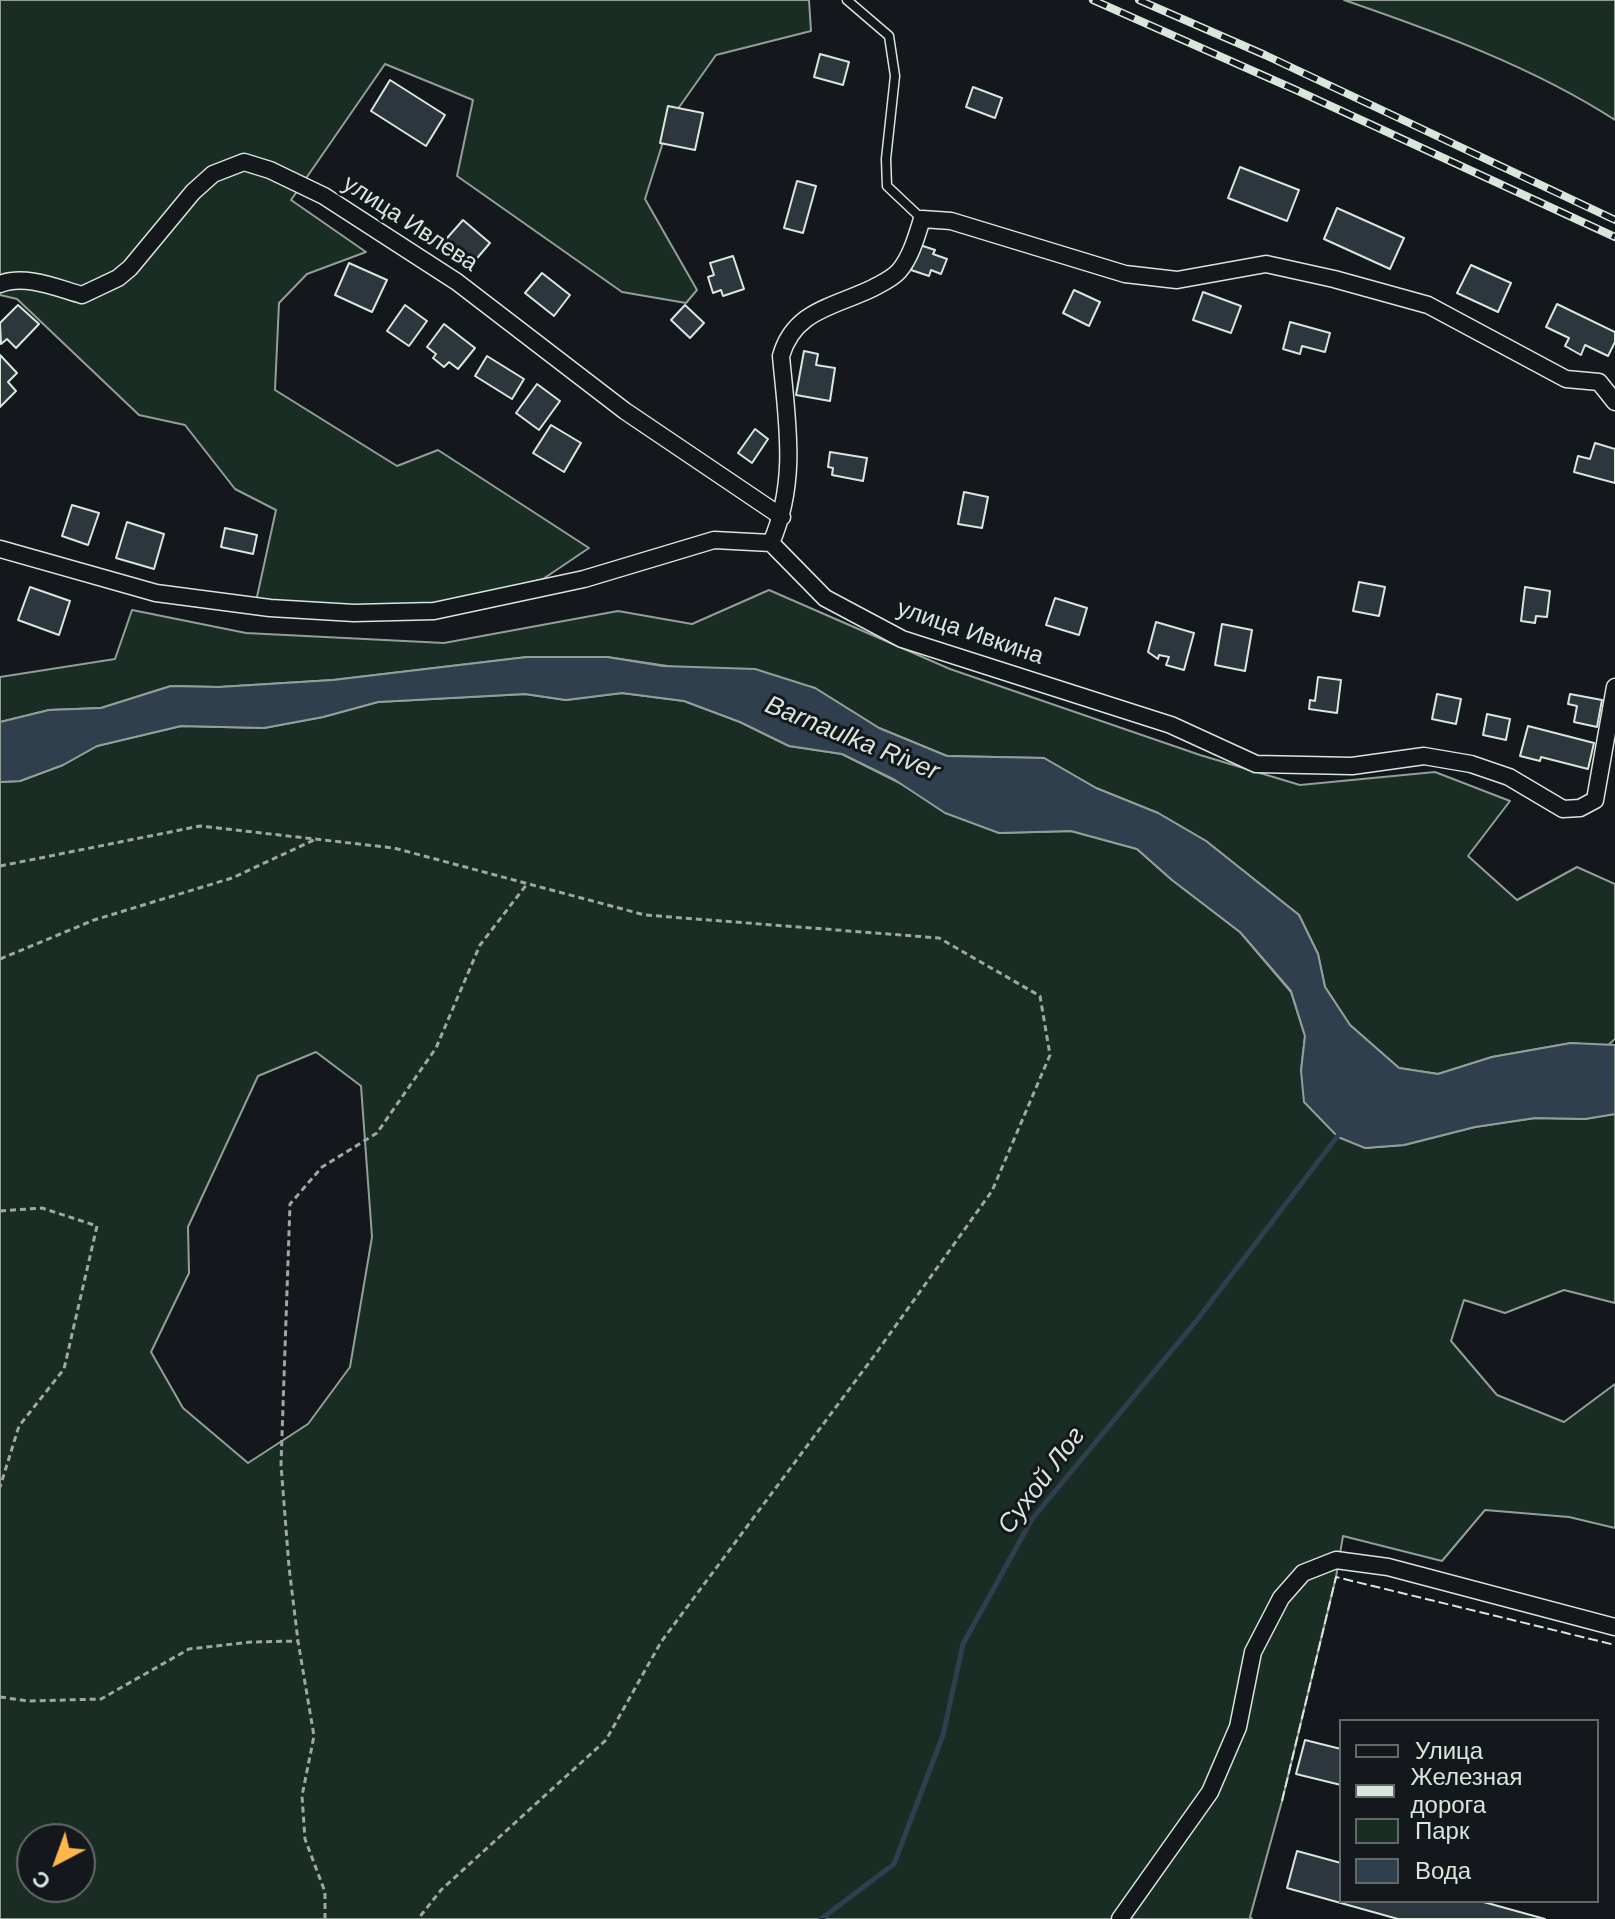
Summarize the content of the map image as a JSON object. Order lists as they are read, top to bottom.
{
  "streets": {
    "street": ["улица Ивлева", "улица Ивкина"]
  },
  "water": ["Barnaulka River", "Сухой Лог"],
  "legend": [
    "Улица",
    "Железная дорога",
    "Парк",
    "Вода"
  ],
  "north": "bottom left"
}
